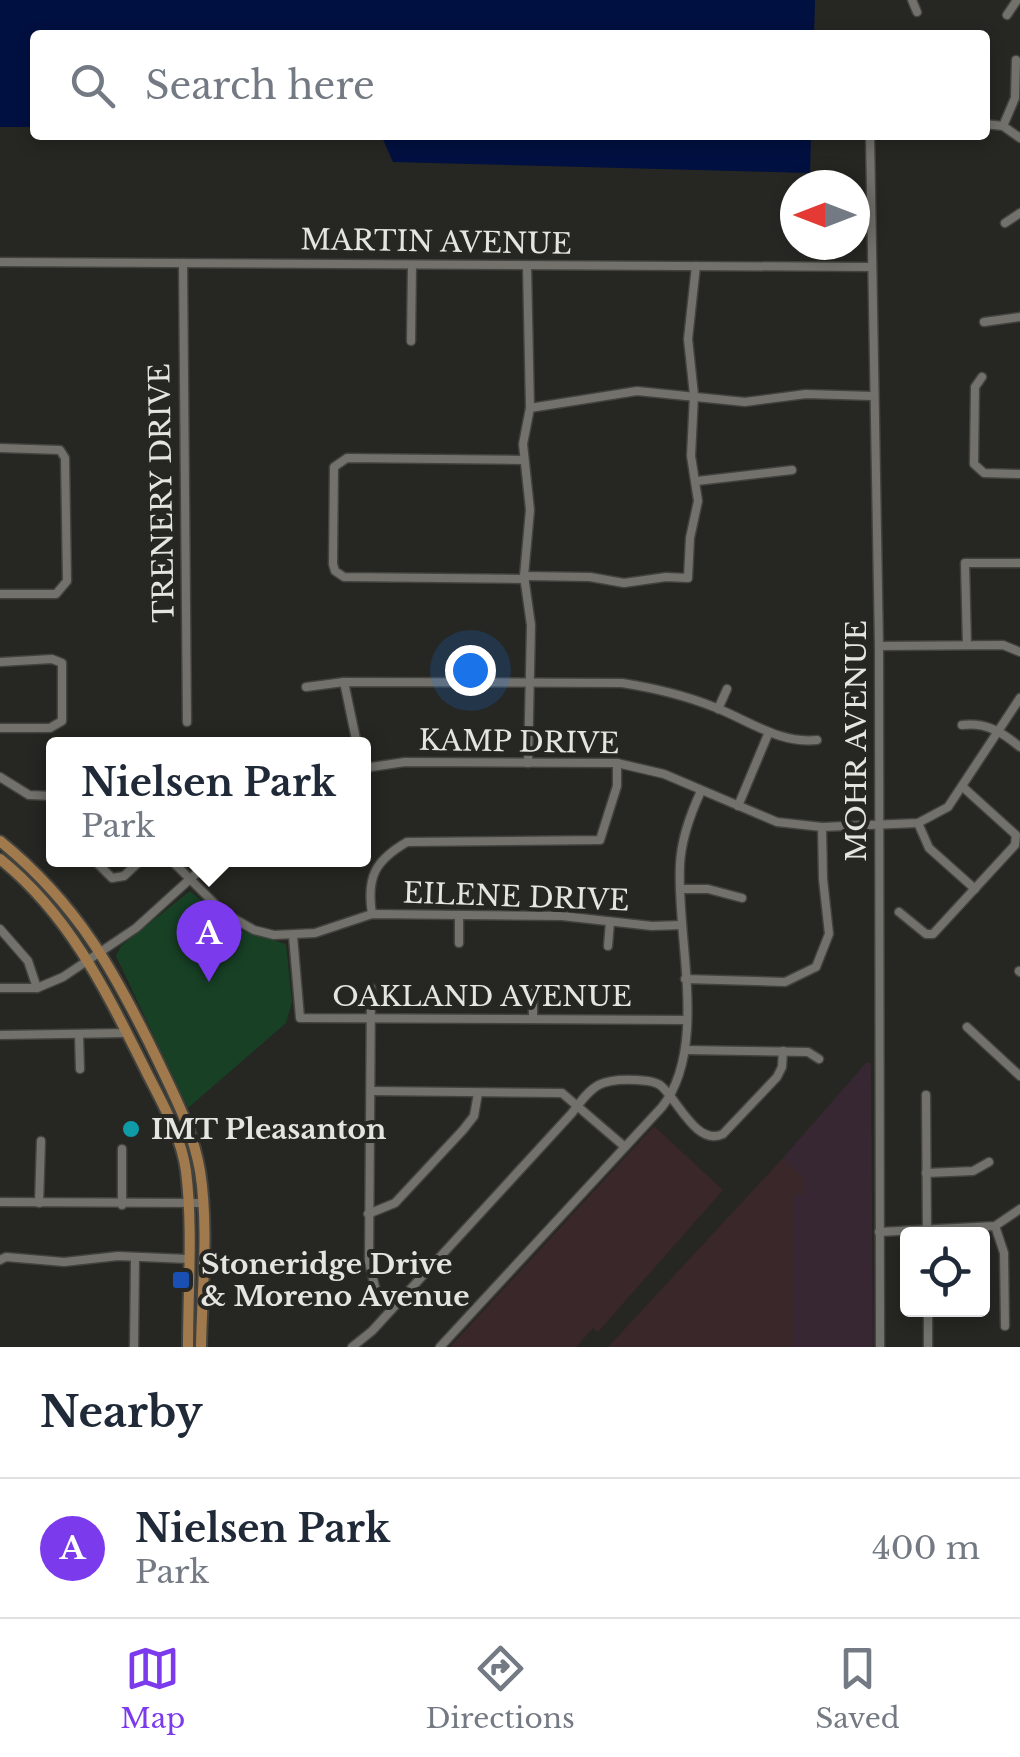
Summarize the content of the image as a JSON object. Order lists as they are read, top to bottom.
{
  "streets": {
    "street": [
      "MARTIN AVENUE",
      "TRENERY DRIVE",
      "MOHR AVENUE",
      "KAMP DRIVE",
      "EILENE DRIVE",
      "OAKLAND AVENUE"
    ]
  },
  "crossings": [
    ["MARTIN AVENUE", "TRENERY DRIVE"],
    ["MARTIN AVENUE", "MOHR AVENUE"],
    ["MOHR AVENUE", "KAMP DRIVE"],
    ["EILENE DRIVE", "OAKLAND AVENUE"]
  ],
  "places": {
    "other": ["IMT Pleasanton"],
    "transit": ["Stoneridge Drive & Moreno Avenue"]
  },
  "north": "left",
  "page": {
    "search": "Search here",
    "popup": ["Nielsen Park", "Park"],
    "pins": "A",
    "heading": "Nearby",
    "list": [
      {
        "mark": "A",
        "name": "Nielsen Park",
        "note": "Park",
        "value": "400 m"
      }
    ],
    "nav": ["Map", "Directions", "Saved"]
  }
}
